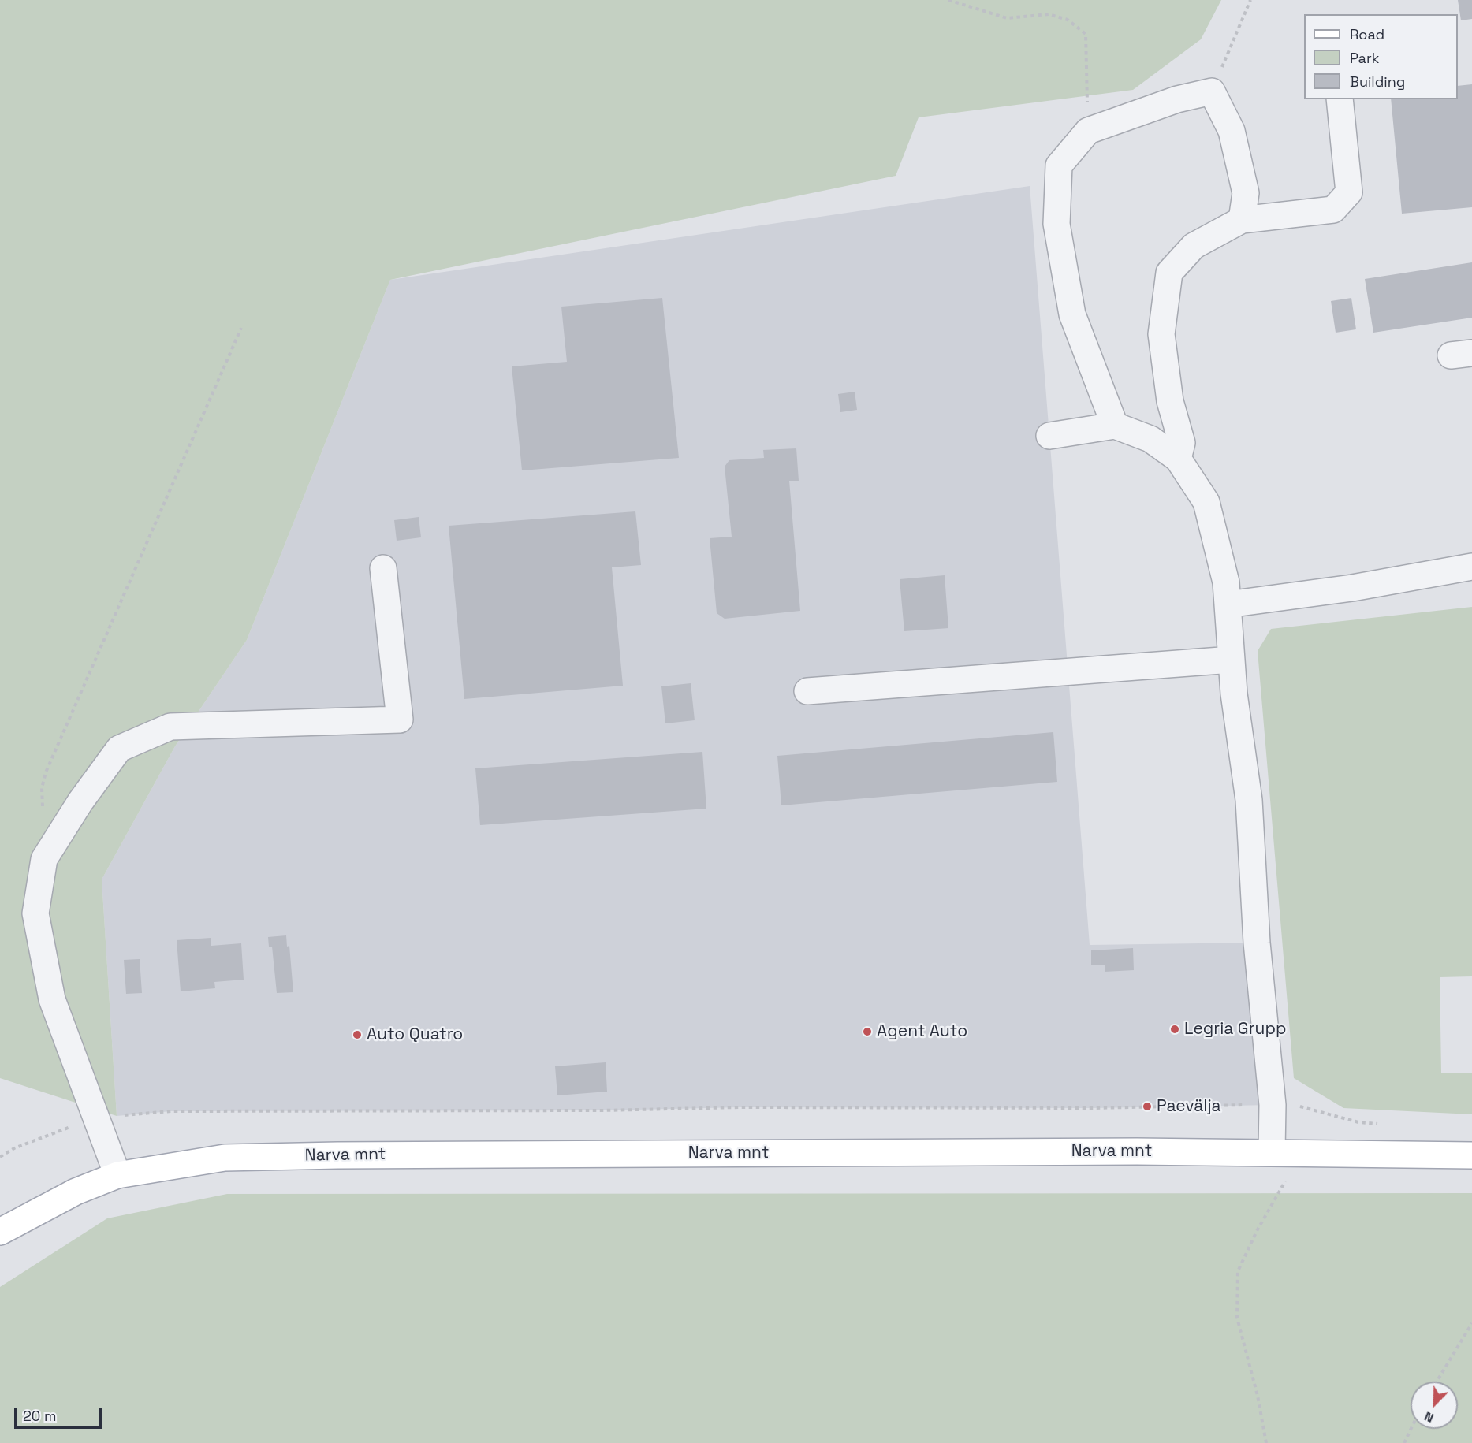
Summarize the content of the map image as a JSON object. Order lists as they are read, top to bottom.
{
  "streets": {
    "main road": ["Narva mnt"]
  },
  "places": [
    "Legria Grupp",
    "Agent Auto",
    "Auto Quatro",
    "Paevälja"
  ],
  "legend": ["Road", "Park", "Building"],
  "scale_bar": "20 m",
  "north": "bottom left"
}
